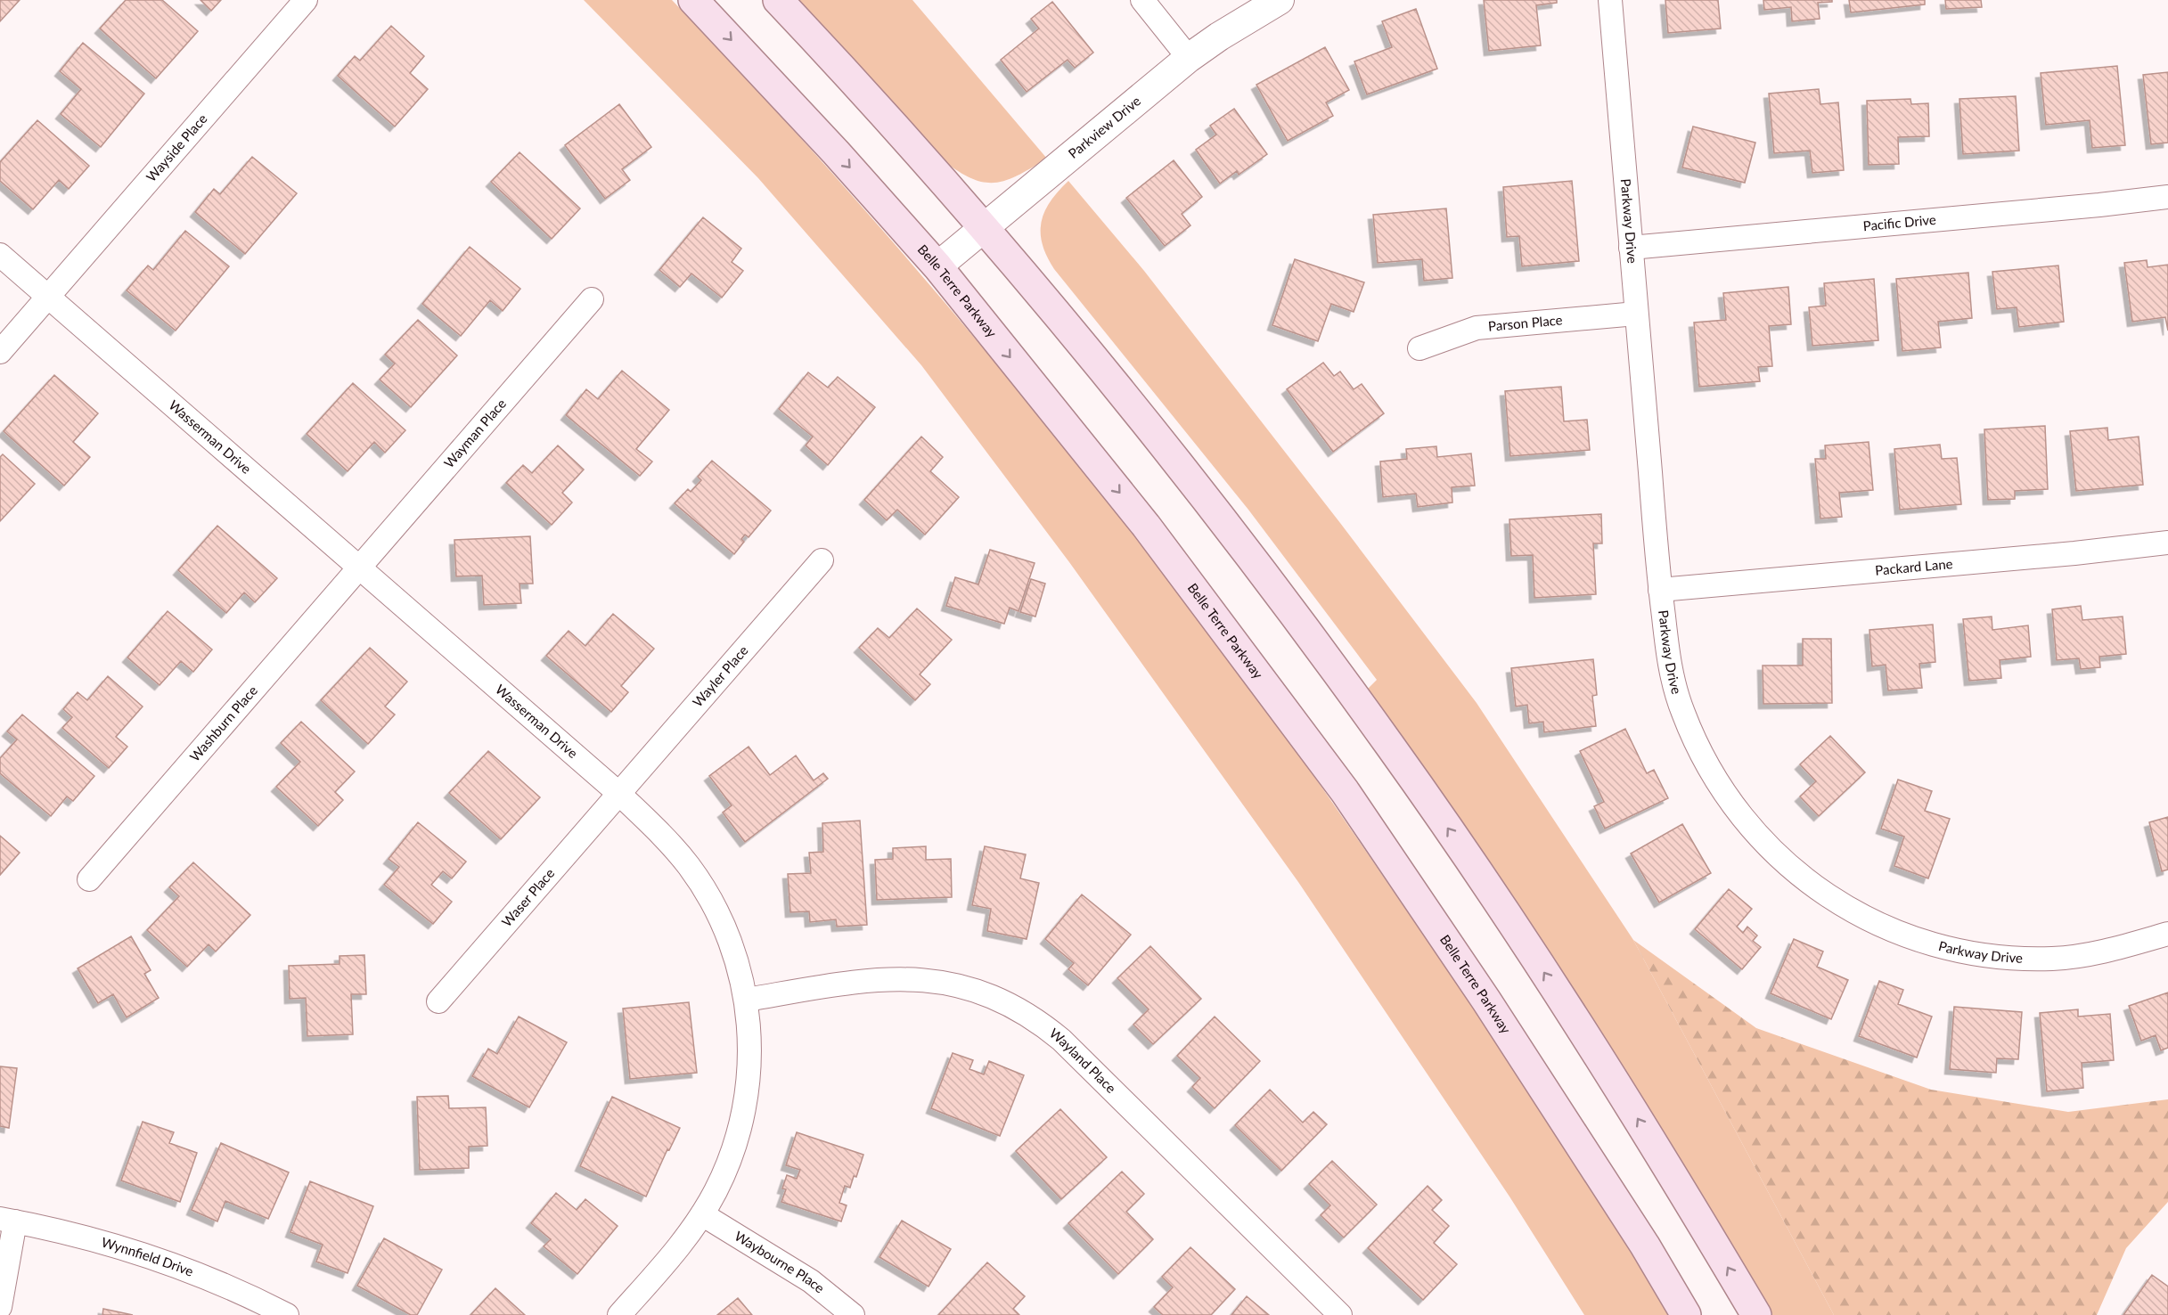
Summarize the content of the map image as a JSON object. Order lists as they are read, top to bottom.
{
  "streets": {
    "main road": ["Belle Terre Parkway"],
    "street": [
      "Parkview Drive",
      "Wayside Place",
      "Parkway Drive",
      "Pacific Drive",
      "Parson Place",
      "Wayman Place",
      "Wasserman Drive",
      "Packard Lane",
      "Wayler Place",
      "Washburn Place",
      "Waser Place",
      "Wayland Place",
      "Wynnfield Drive",
      "Waybourne Place"
    ]
  },
  "crossings": [
    ["Parkview Drive", "Belle Terre Parkway"],
    ["Wayside Place", "Wasserman Drive"],
    ["Parkway Drive", "Pacific Drive"],
    ["Parkway Drive", "Parson Place"],
    ["Parkway Drive", "Packard Lane"],
    ["Wayman Place", "Wasserman Drive"],
    ["Wayman Place", "Washburn Place"],
    ["Wasserman Drive", "Wayler Place"],
    ["Wasserman Drive", "Washburn Place"],
    ["Wasserman Drive", "Waser Place"],
    ["Wasserman Drive", "Wayland Place"],
    ["Wasserman Drive", "Waybourne Place"],
    ["Wayler Place", "Waser Place"]
  ]
}
